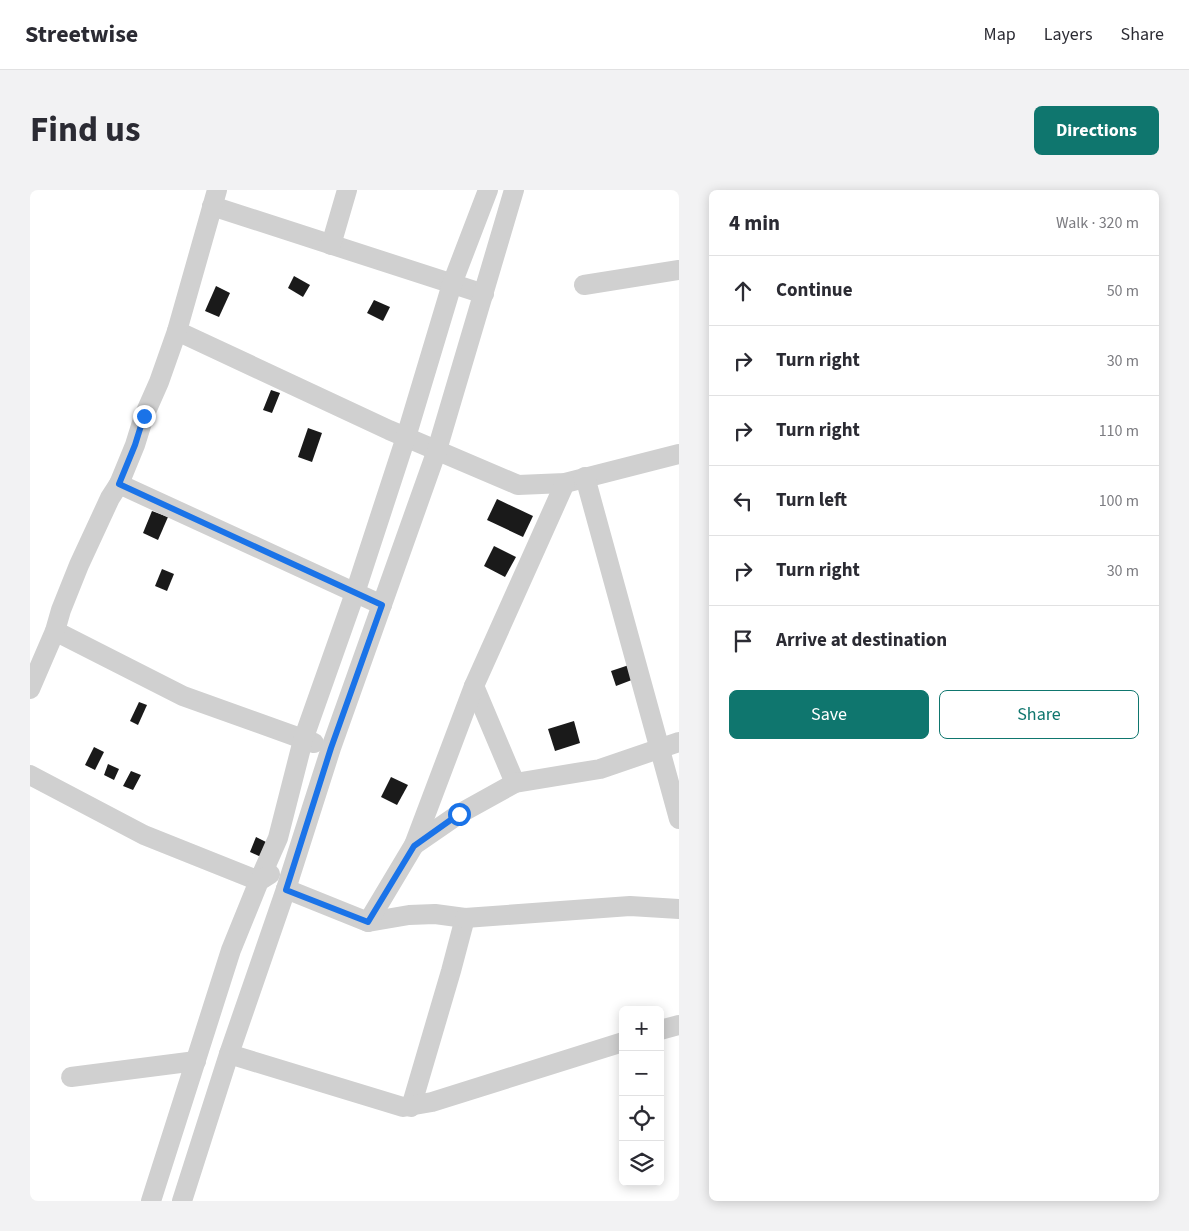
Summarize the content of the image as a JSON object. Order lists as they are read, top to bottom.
{
  "page": {
    "header": "Streetwise",
    "nav": ["Map", "Layers", "Share"],
    "title": "Find us",
    "buttons": [
      "Directions",
      ["Save", "Share"]
    ],
    "heading": ["4 min", "Walk · 320 m"],
    "list": [
      ["Continue", "50 m"],
      ["Turn right", "30 m"],
      ["Turn right", "110 m"],
      ["Turn left", "100 m"],
      ["Turn right", "30 m"],
      "Arrive at destination"
    ],
    "map_buttons": ["+", "−"]
  }
}
